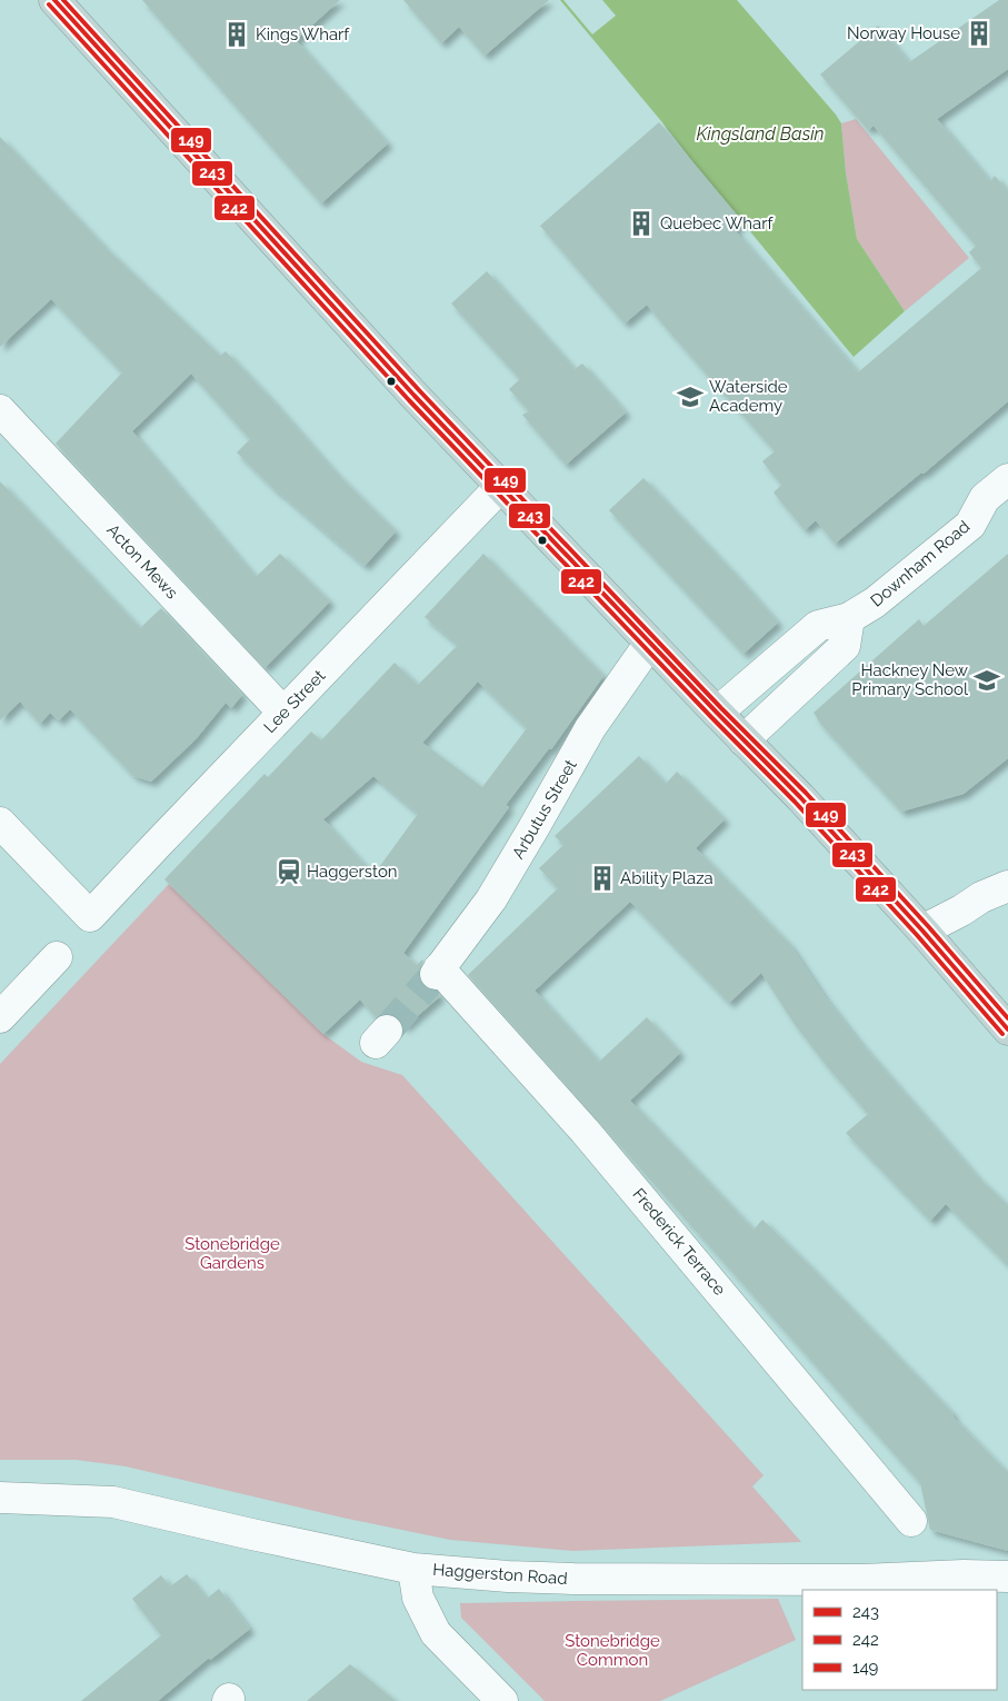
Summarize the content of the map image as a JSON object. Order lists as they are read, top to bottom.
{
  "streets": {
    "street": [
      "Acton Mews",
      "Downham Road",
      "Lee Street",
      "Arbutus Street",
      "Frederick Terrace",
      "Haggerston Road"
    ]
  },
  "crossings": [
    ["Acton Mews", "Lee Street"],
    ["Arbutus Street", "Frederick Terrace"]
  ],
  "water": ["Kingsland Basin"],
  "parks": ["Stonebridge Gardens", "Stonebridge Common"],
  "places": {
    "building": [
      "Norway House",
      "Kings Wharf",
      "Quebec Wharf",
      "Ability Plaza"
    ],
    "school or university": ["Waterside Academy", "Hackney New Primary School"],
    "station": ["Haggerston"]
  },
  "lines": ["transit line 243", "transit line 149", "transit line 242"],
  "legend": ["243", "242", "149"]
}
